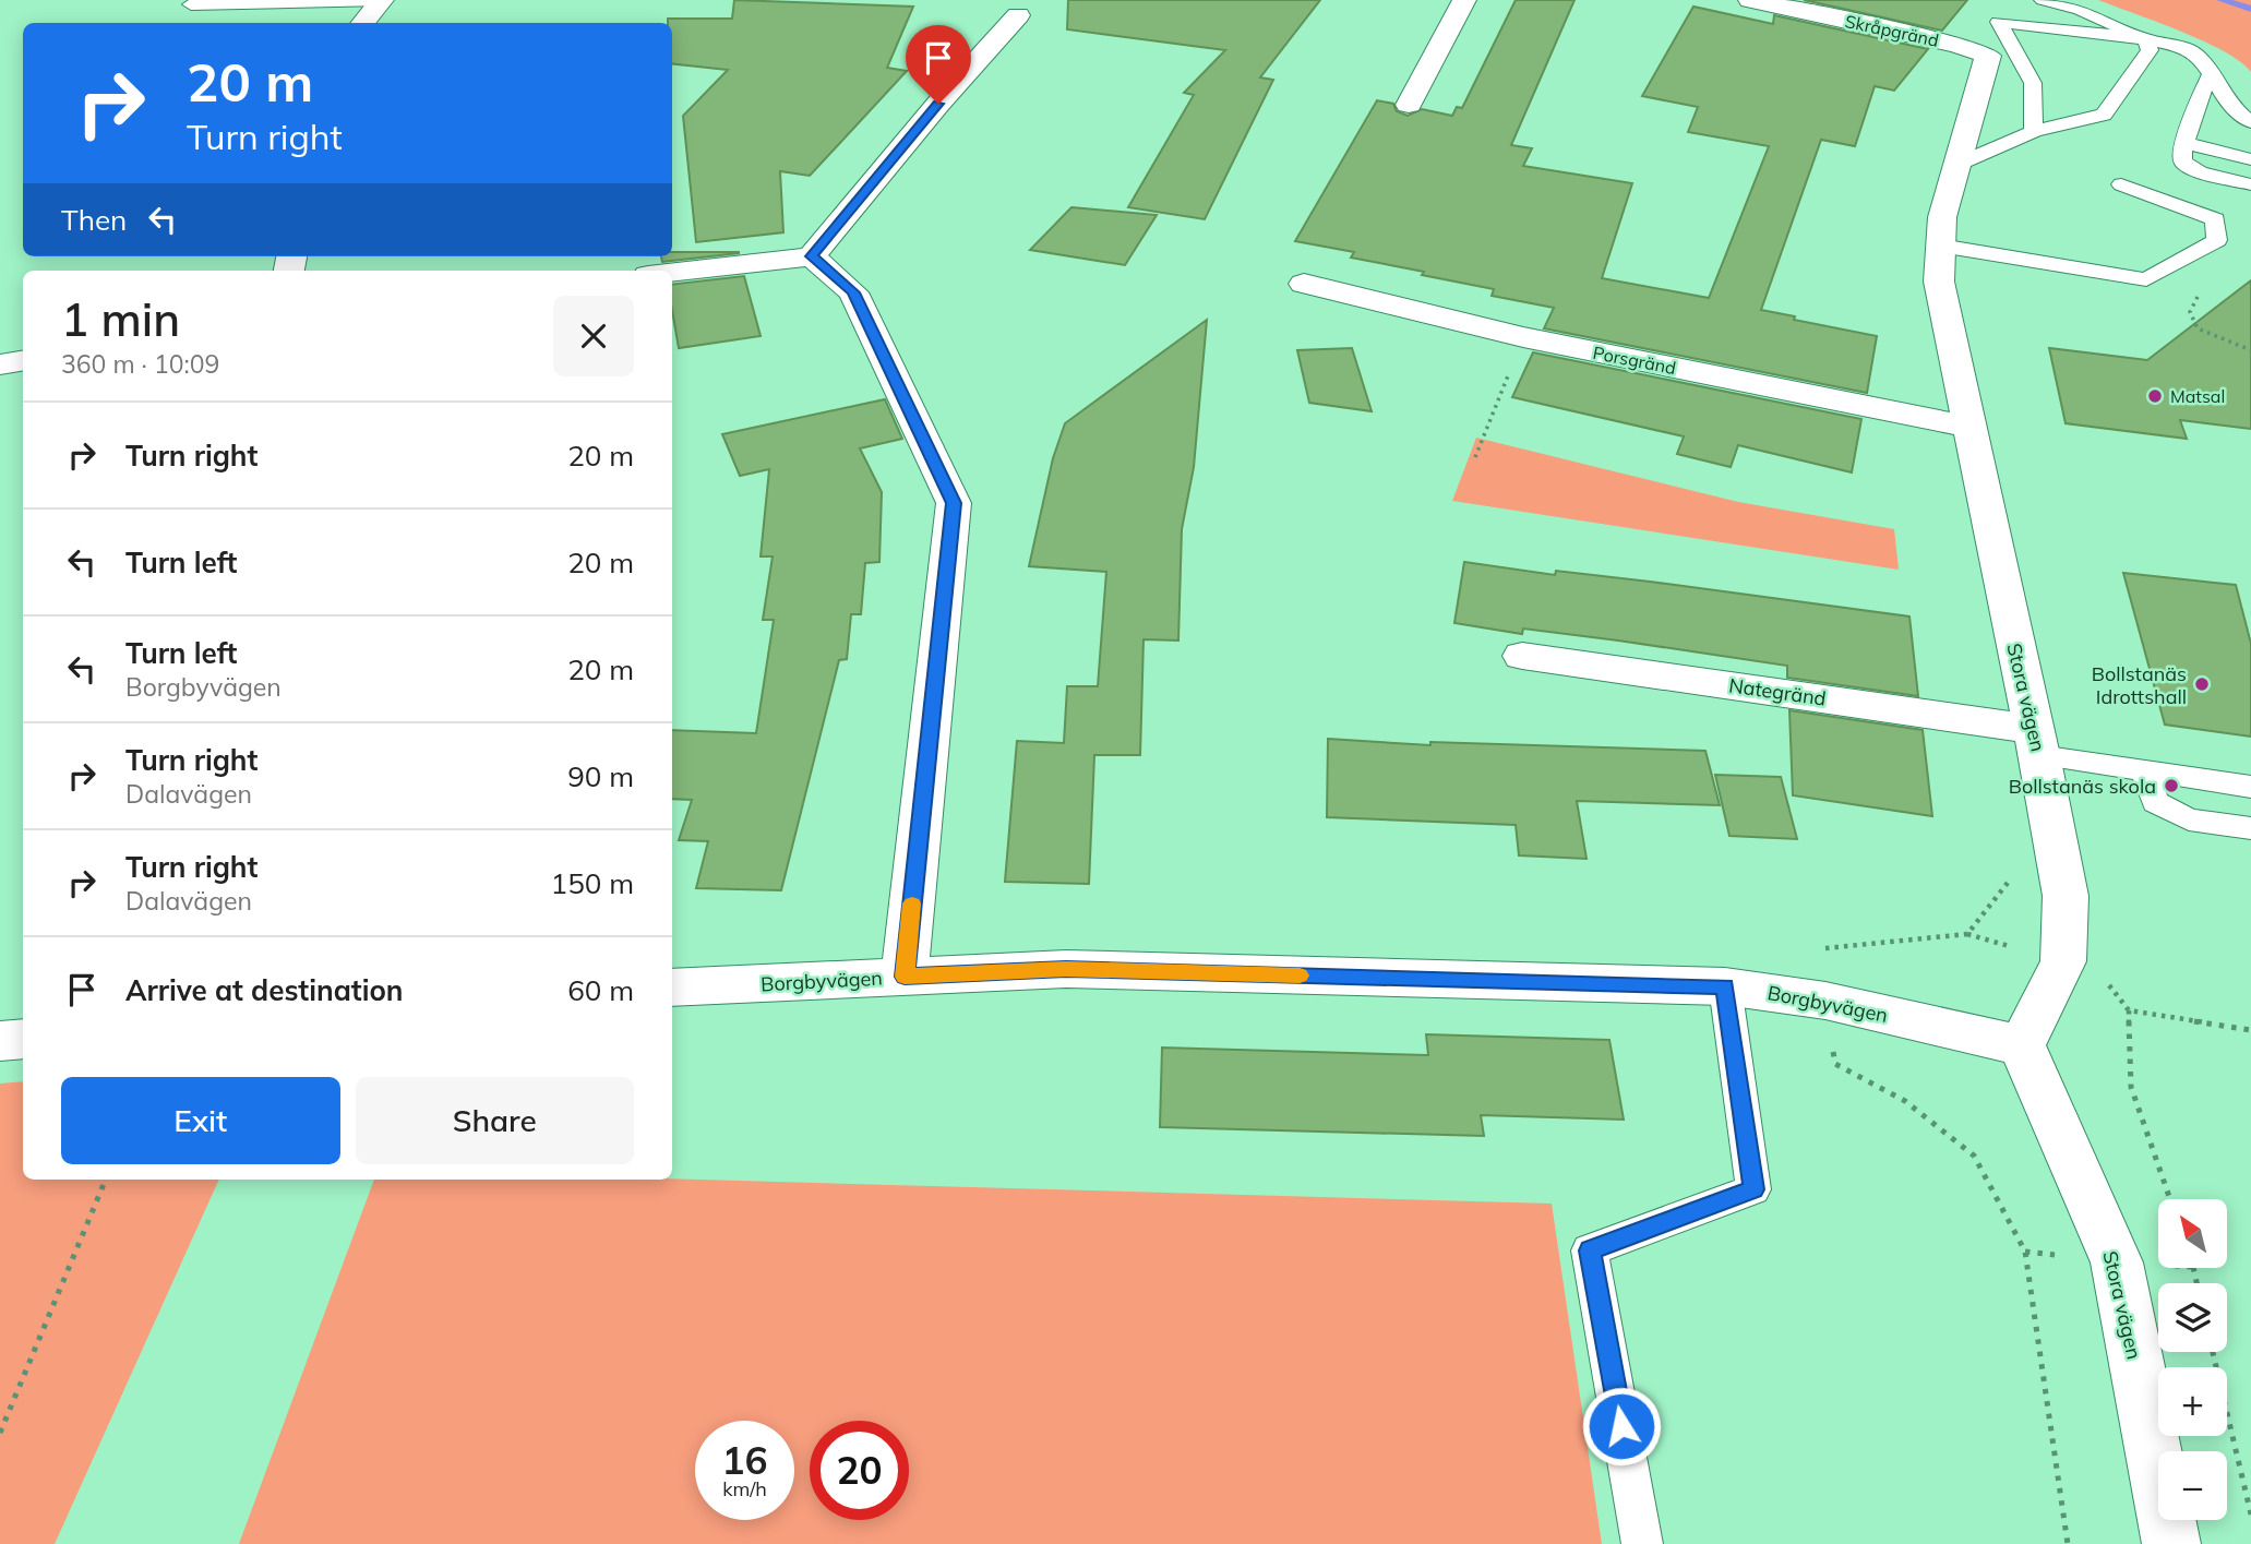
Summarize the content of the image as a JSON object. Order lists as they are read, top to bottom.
{
  "streets": {
    "street": [
      "Skråpgränd",
      "Porsgränd",
      "Nategränd",
      "Stora vägen",
      "Borgbyvägen"
    ]
  },
  "crossings": [
    ["Skråpgränd", "Stora vägen"],
    ["Porsgränd", "Stora vägen"],
    ["Nategränd", "Stora vägen"],
    ["Stora vägen", "Borgbyvägen"]
  ],
  "places": ["Matsal", "Bollstanäs Idrottshall", "Bollstanäs skola"],
  "north": "top left",
  "page": {
    "turn": ["20 m", "Turn right"],
    "then": "Then",
    "heading": ["1 min", "360 m · 10:09"],
    "list": [
      {
        "name": "Turn right",
        "value": "20 m"
      },
      {
        "name": "Turn left",
        "value": "20 m"
      },
      {
        "name": "Turn left",
        "note": "Borgbyvägen",
        "value": "20 m"
      },
      {
        "name": "Turn right",
        "note": "Dalavägen",
        "value": "90 m"
      },
      {
        "name": "Turn right",
        "note": "Dalavägen",
        "value": "150 m"
      },
      {
        "name": "Arrive at destination",
        "value": "60 m"
      }
    ],
    "buttons": ["Exit", "Share"],
    "map_buttons": ["+", "−"],
    "speed": "16 km/h",
    "limit": "20"
  }
}
